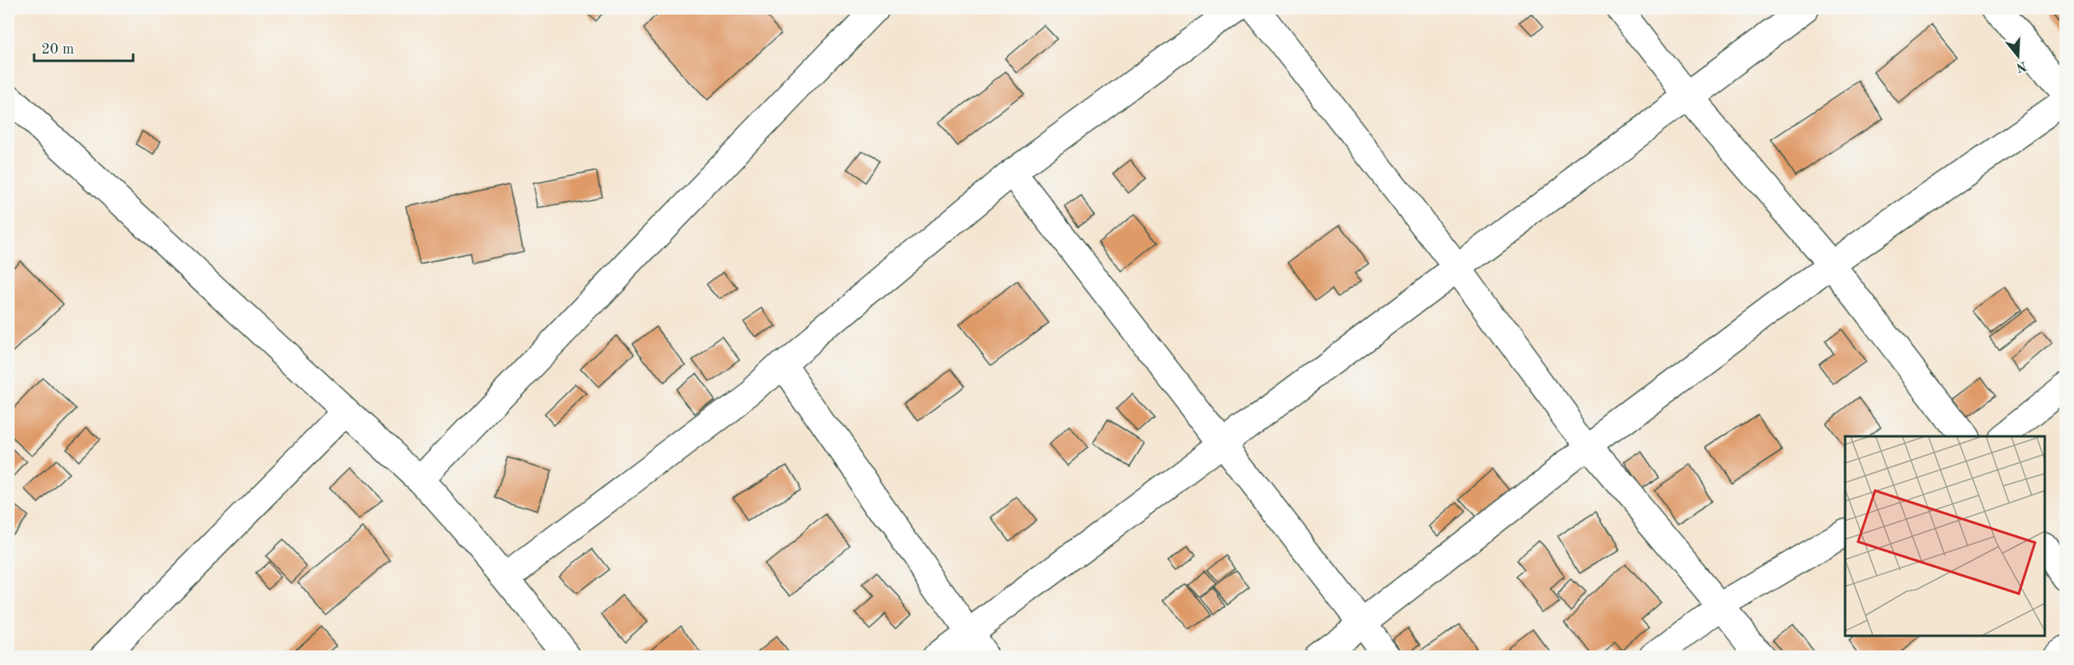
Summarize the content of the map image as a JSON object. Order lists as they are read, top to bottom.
{
  "scale_bar": "20 m",
  "north": "bottom"
}
